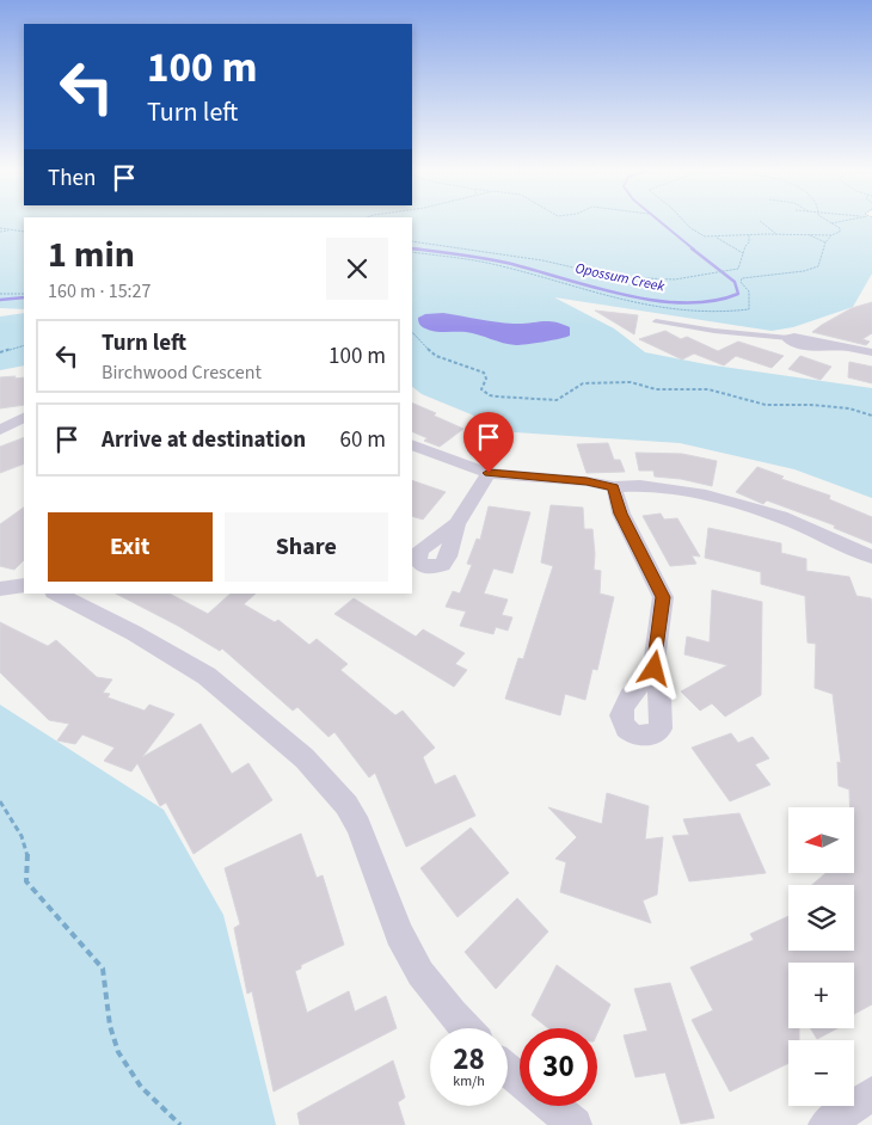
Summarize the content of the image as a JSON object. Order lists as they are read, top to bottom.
{
  "water": ["Opossum Creek"],
  "north": "left",
  "page": {
    "turn": ["100 m", "Turn left"],
    "then": "Then",
    "heading": ["1 min", "160 m · 15:27"],
    "list": [
      {
        "name": "Turn left",
        "note": "Birchwood Crescent",
        "value": "100 m"
      },
      {
        "name": "Arrive at destination",
        "value": "60 m"
      }
    ],
    "buttons": ["Exit", "Share"],
    "map_buttons": ["+", "−"],
    "speed": "28 km/h",
    "limit": "30"
  }
}
